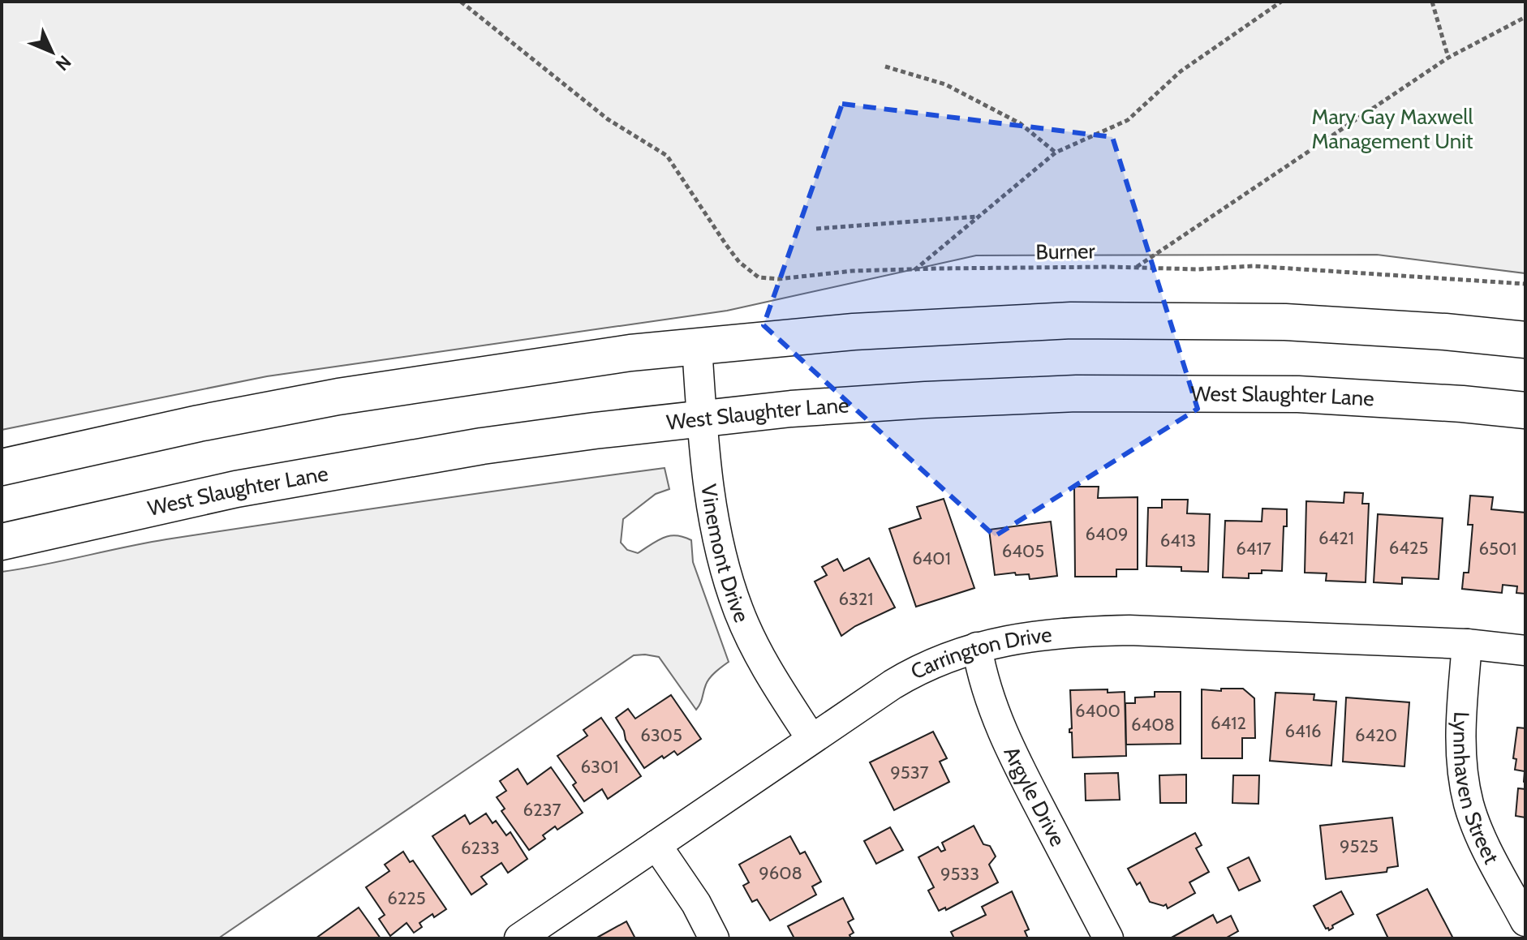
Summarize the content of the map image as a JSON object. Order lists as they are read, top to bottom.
{
  "streets": {
    "main road": ["West Slaughter Lane"],
    "street": [
      "Vinemont Drive",
      "Carrington Drive",
      "Lynnhaven Street",
      "Argyle Drive"
    ],
    "path": ["Burner"]
  },
  "crossings": [
    ["West Slaughter Lane", "Vinemont Drive"],
    ["Vinemont Drive", "Carrington Drive"],
    ["Carrington Drive", "Lynnhaven Street"],
    ["Carrington Drive", "Argyle Drive"]
  ],
  "parks": ["Mary Gay Maxwell Management Unit"],
  "house_numbers": [
    "6409",
    "6421",
    "6413",
    "6425",
    "6417",
    "6501",
    "6405",
    "6401",
    "6321",
    "6400",
    "6412",
    "6408",
    "6416",
    "6305",
    "6420",
    "6301",
    "9537",
    "6237",
    "9525",
    "6233",
    "9608",
    "9533",
    "6225"
  ],
  "north": "bottom right"
}
